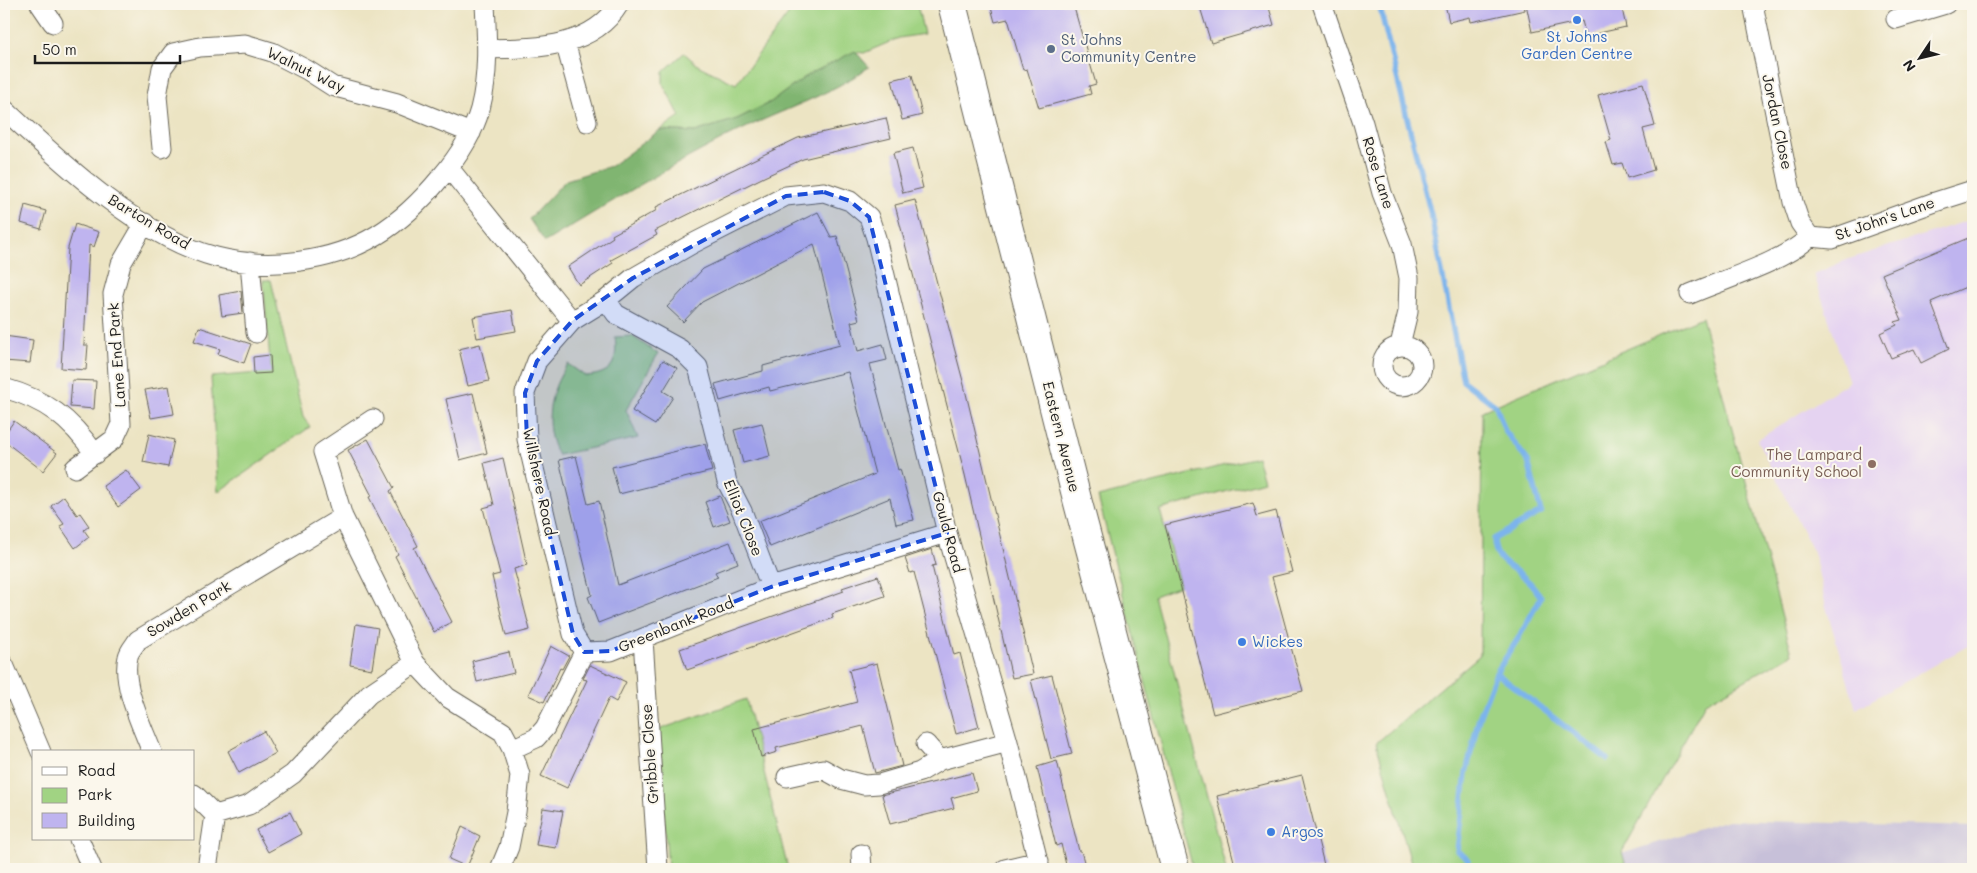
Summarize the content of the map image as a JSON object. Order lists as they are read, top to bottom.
{
  "streets": {
    "main road": ["Eastern Avenue"],
    "street": [
      "Walnut Way",
      "Jordan Close",
      "Rose Lane",
      "St John's Lane",
      "Barton Road",
      "Lane End Park",
      "Willshere Road",
      "Elliot Close",
      "Gould Road",
      "Sowden Park",
      "Greenbank Road",
      "Gribble Close"
    ]
  },
  "crossings": [
    ["Walnut Way", "Barton Road"],
    ["Jordan Close", "St John's Lane"],
    ["Barton Road", "Lane End Park"],
    ["Willshere Road", "Elliot Close"],
    ["Willshere Road", "Gould Road"],
    ["Willshere Road", "Greenbank Road"],
    ["Elliot Close", "Greenbank Road"],
    ["Gould Road", "Greenbank Road"],
    ["Greenbank Road", "Gribble Close"]
  ],
  "places": [
    "St Johns Garden Centre",
    "St Johns Community Centre",
    "The Lampard Community School",
    "Wickes",
    "Argos"
  ],
  "legend": ["Road", "Park", "Building"],
  "scale_bar": "50 m",
  "north": "bottom left"
}
